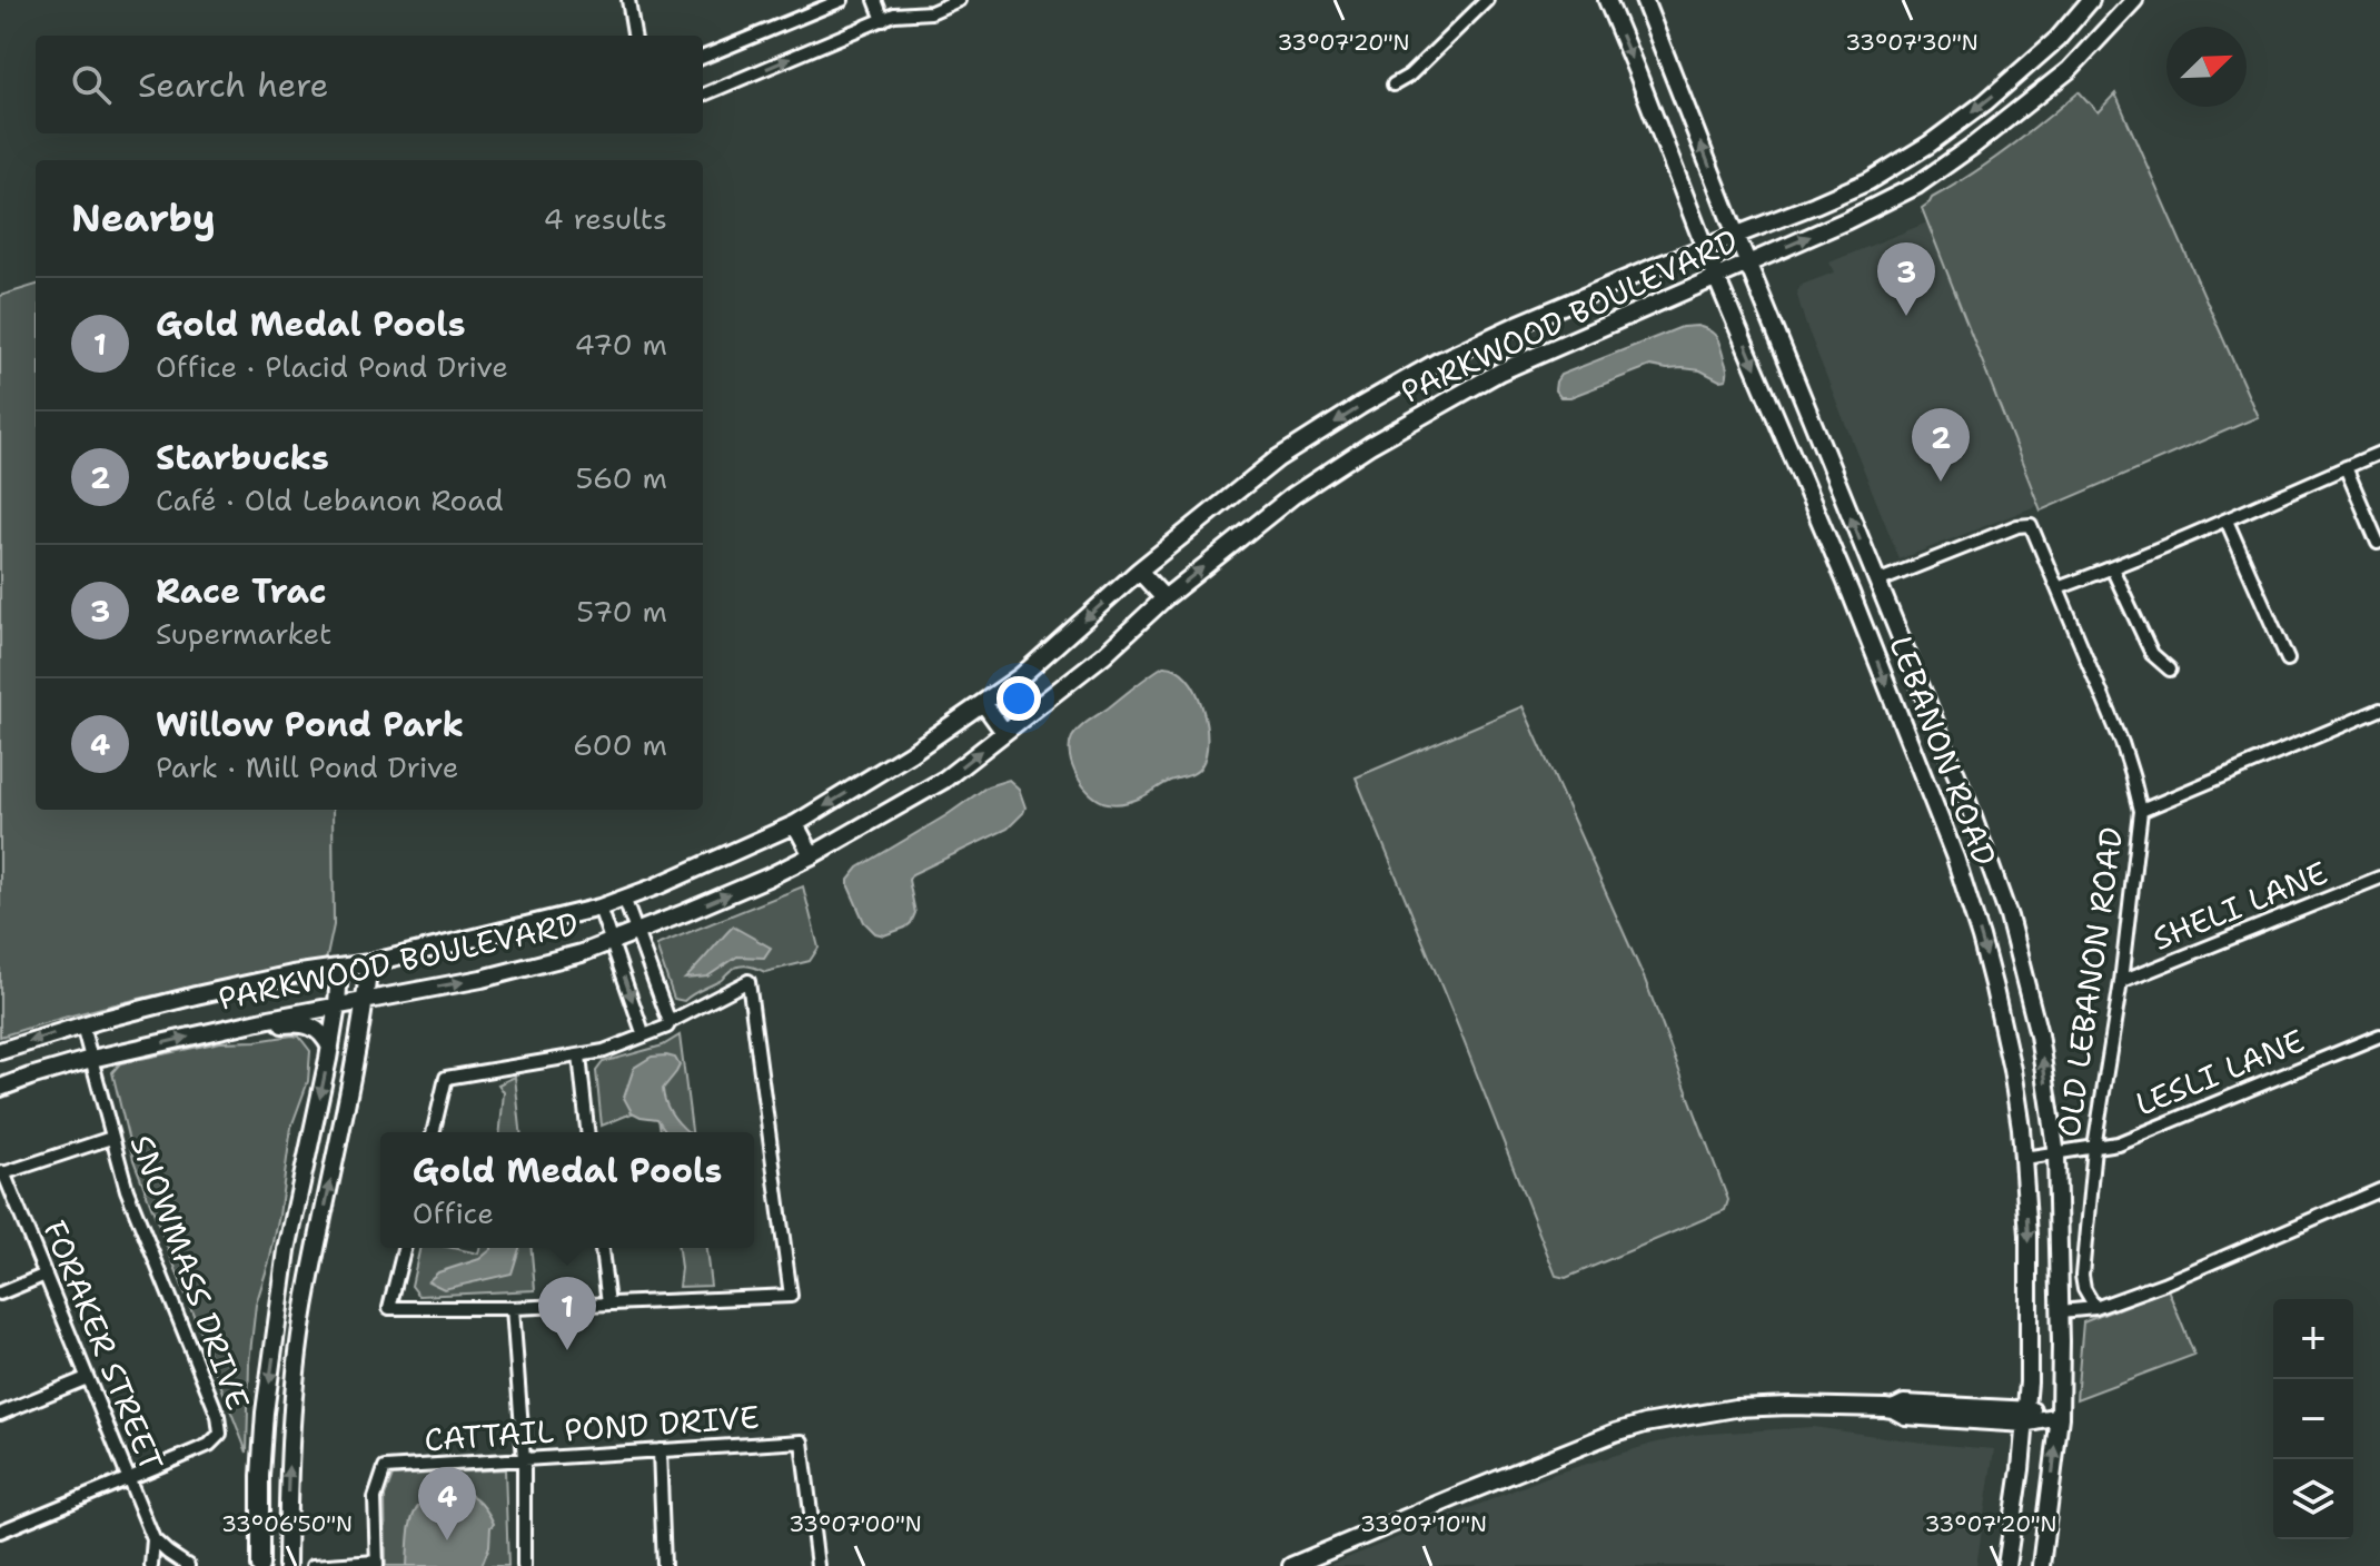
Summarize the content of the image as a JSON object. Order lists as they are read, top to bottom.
{
  "streets": {
    "main road": ["PARKWOOD BOULEVARD", "LEBANON ROAD"],
    "street": [
      "SHELI LANE",
      "OLD LEBANON ROAD",
      "LESLI LANE",
      "SNOWMASS DRIVE",
      "FORAKER STREET",
      "CATTAIL POND DRIVE"
    ]
  },
  "crossings": [
    ["PARKWOOD BOULEVARD", "LEBANON ROAD"],
    ["PARKWOOD BOULEVARD", "SNOWMASS DRIVE"],
    ["LEBANON ROAD", "OLD LEBANON ROAD"],
    ["LEBANON ROAD", "LESLI LANE"],
    ["SHELI LANE", "OLD LEBANON ROAD"],
    ["OLD LEBANON ROAD", "LESLI LANE"],
    ["SNOWMASS DRIVE", "FORAKER STREET"]
  ],
  "north": "top right",
  "page": {
    "search": "Search here",
    "heading": ["Nearby", "4 results"],
    "pins": [
      "3",
      "2",
      "1",
      "4"
    ],
    "list": [
      {
        "mark": "1",
        "name": "Gold Medal Pools",
        "note": "Office · Placid Pond Drive",
        "value": "470 m"
      },
      {
        "mark": "2",
        "name": "Starbucks",
        "note": "Café · Old Lebanon Road",
        "value": "560 m"
      },
      {
        "mark": "3",
        "name": "Race Trac",
        "note": "Supermarket",
        "value": "570 m"
      },
      {
        "mark": "4",
        "name": "Willow Pond Park",
        "note": "Park · Mill Pond Drive",
        "value": "600 m"
      }
    ],
    "popup": ["Gold Medal Pools", "Office"],
    "map_buttons": ["+", "−"]
  },
  "coordinates": [
    "33°07'20\"N",
    "33°07'30\"N",
    "33°06'50\"N",
    "33°07'00\"N",
    "33°07'10\"N"
  ]
}
